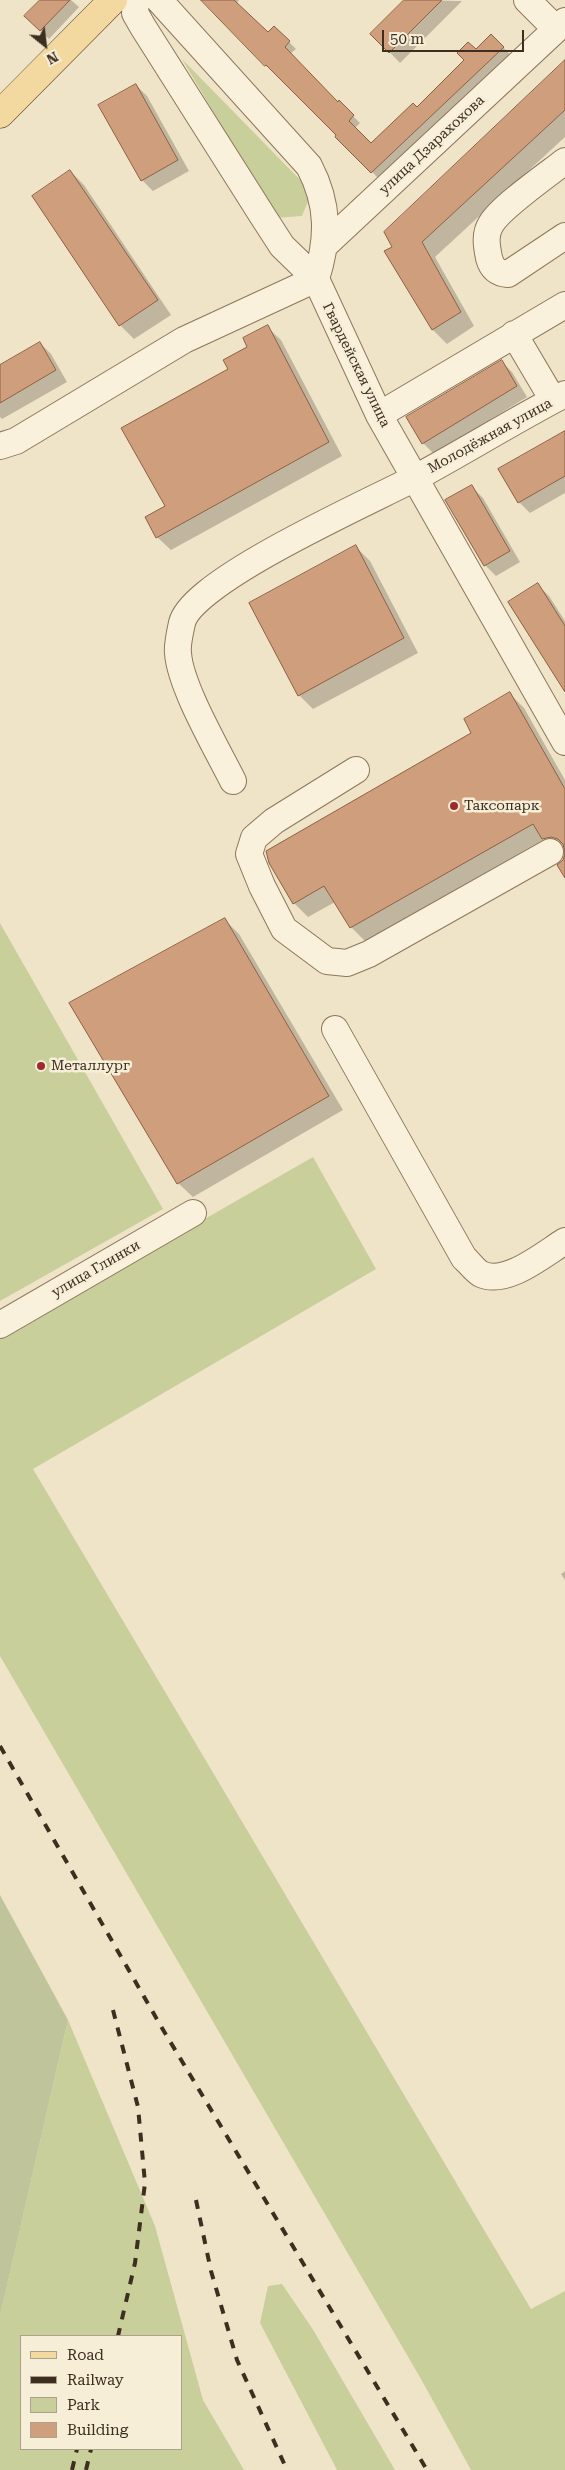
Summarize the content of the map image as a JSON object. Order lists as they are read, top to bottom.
{
  "streets": {
    "street": [
      "улица Дзарахохова",
      "Гвардейская улица",
      "Молодёжная улица",
      "улица Глинки"
    ]
  },
  "crossings": [
    ["Гвардейская улица", "Молодёжная улица"]
  ],
  "places": ["Таксопарк", "Металлург"],
  "legend": [
    "Road",
    "Railway",
    "Park",
    "Building"
  ],
  "scale_bar": "50 m",
  "north": "bottom right"
}
